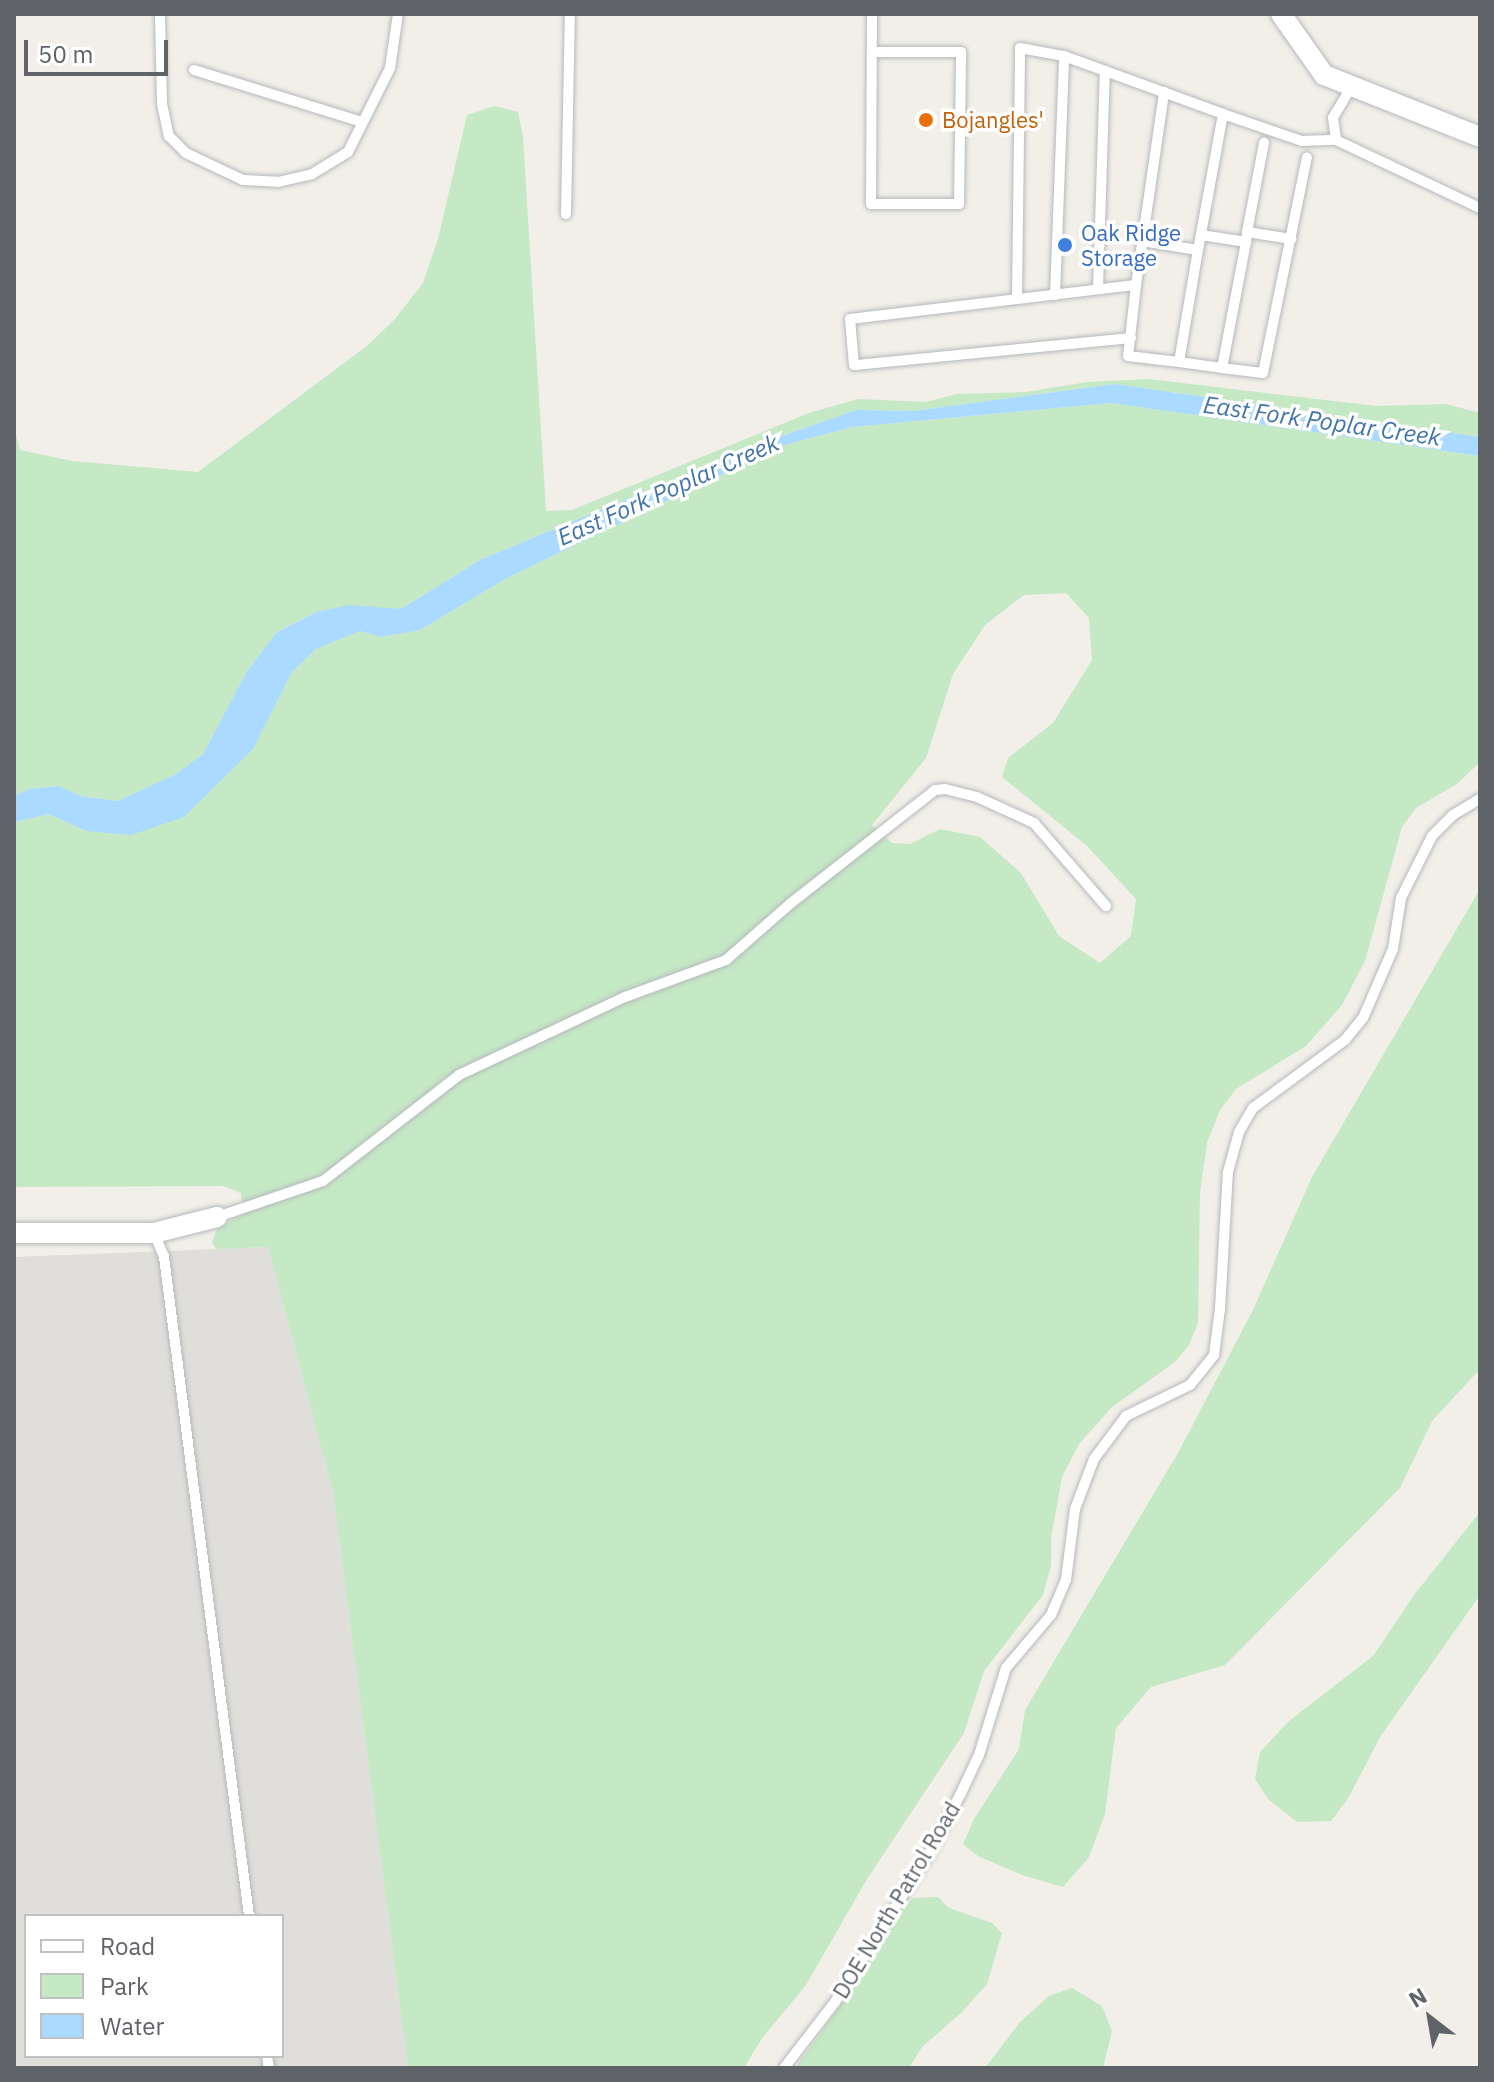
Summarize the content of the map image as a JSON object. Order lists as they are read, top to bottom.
{
  "streets": {
    "lane": ["DOE North Patrol Road"]
  },
  "water": ["East Fork Poplar Creek"],
  "places": ["Bojangles'", "Oak Ridge Storage"],
  "legend": ["Road", "Park", "Water"],
  "scale_bar": "50 m",
  "north": "top left"
}
